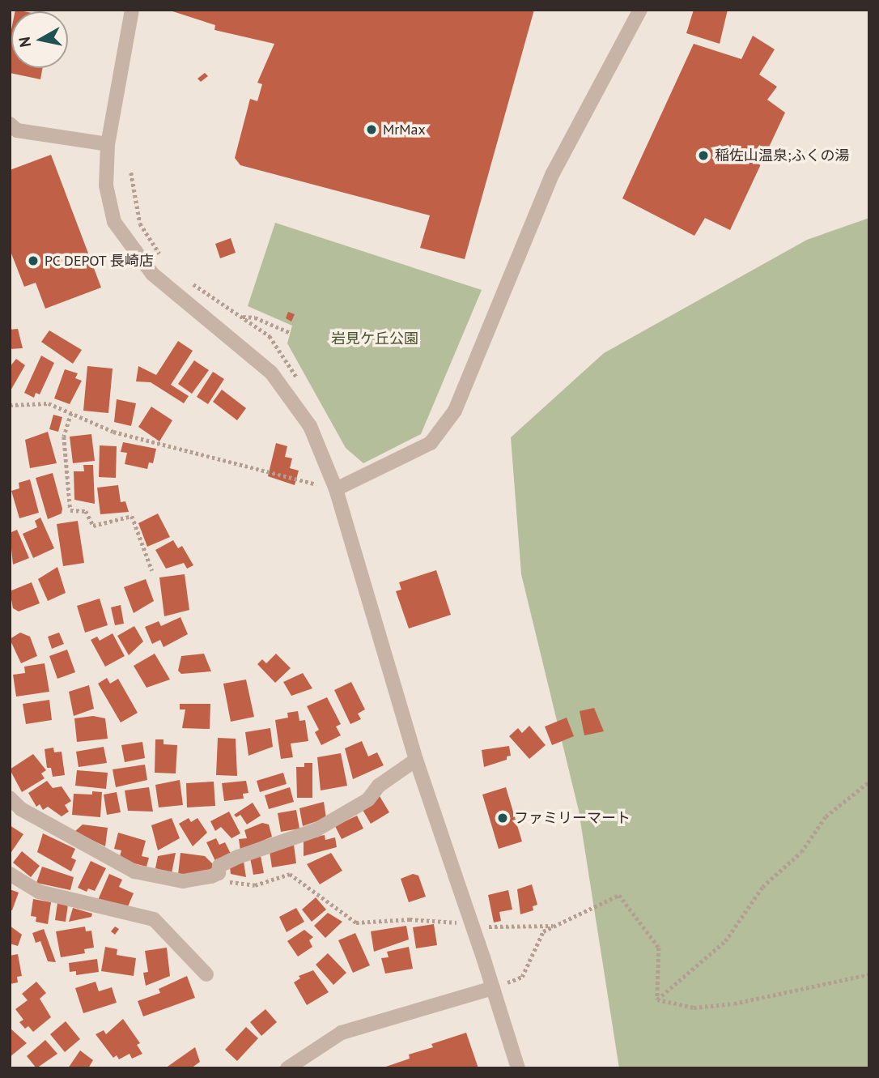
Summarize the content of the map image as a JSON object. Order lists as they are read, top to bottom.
{
  "parks": ["岩見ケ丘公園"],
  "places": [
    "MrMax",
    "稲佐山温泉;ふくの湯",
    "PC DEPOT 長崎店",
    "ファミリーマート"
  ],
  "north": "left"
}
